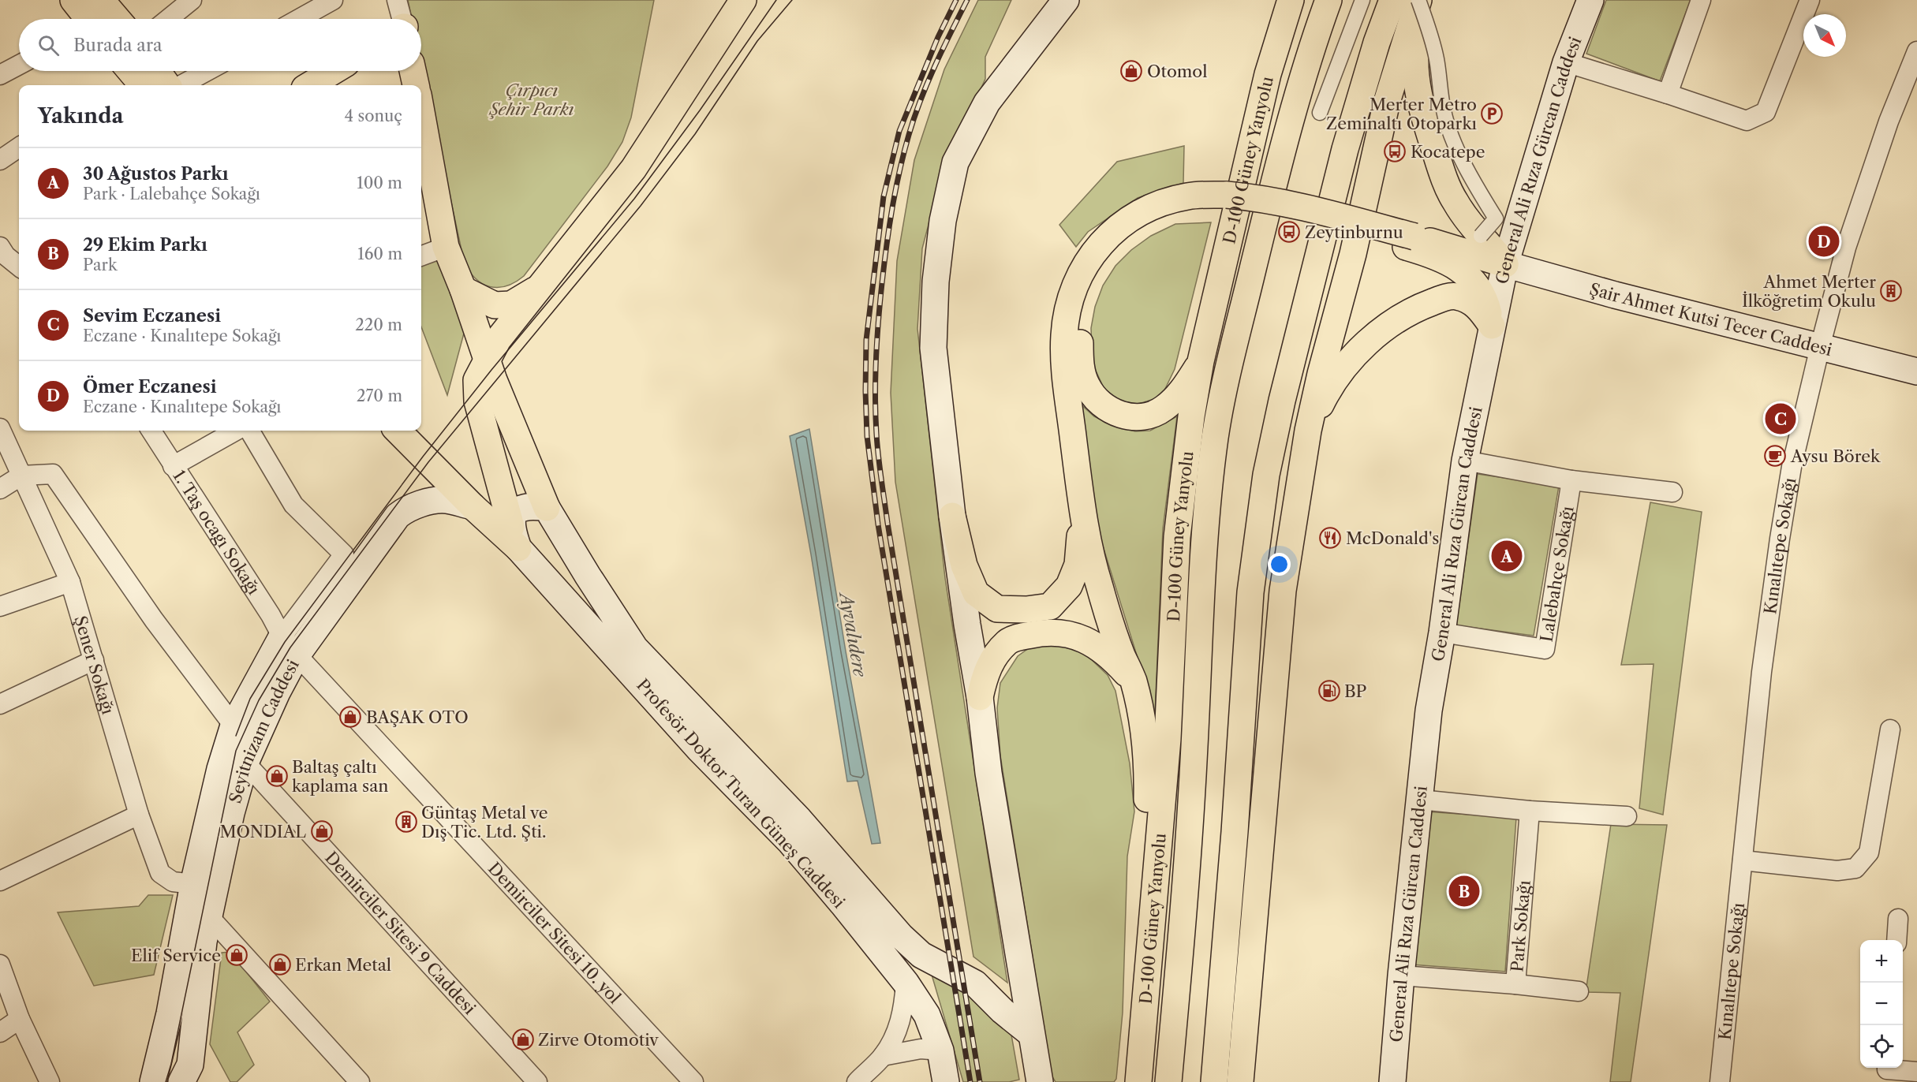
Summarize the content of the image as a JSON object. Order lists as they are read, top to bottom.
{
  "streets": {
    "main road": [
      "D-100 Güney Yanyolu",
      "General Ali Rıza Gürcan Caddesi",
      "Şair Ahmet Kutsi Tecer Caddesi",
      "Seyitnizam Caddesi",
      "Profesör Doktor Turan Güneş Caddesi"
    ],
    "street": [
      "1. Taş ocagı Sokağı",
      "Kınalıtepe Sokağı",
      "Lalebahçe Sokağı",
      "Şener Sokağı",
      "Park Sokağı",
      "Demirciler Sitesi 9 Caddesi",
      "Demirciler Sitesi 10. yol"
    ]
  },
  "crossings": [
    ["General Ali Rıza Gürcan Caddesi", "Şair Ahmet Kutsi Tecer Caddesi"],
    ["General Ali Rıza Gürcan Caddesi", "Lalebahçe Sokağı"],
    ["General Ali Rıza Gürcan Caddesi", "Park Sokağı"],
    ["Şair Ahmet Kutsi Tecer Caddesi", "Kınalıtepe Sokağı"],
    ["1. Taş ocagı Sokağı", "Seyitnizam Caddesi"],
    ["1. Taş ocagı Sokağı", "Demirciler Sitesi 10. yol"],
    ["Şener Sokağı", "Seyitnizam Caddesi"],
    ["Seyitnizam Caddesi", "Demirciler Sitesi 9 Caddesi"],
    ["Seyitnizam Caddesi", "Demirciler Sitesi 10. yol"]
  ],
  "water": ["Ayvalıdere"],
  "parks": ["Çırpıcı Şehir Parkı"],
  "places": {
    "shop": [
      "Otomol",
      "BAŞAK OTO",
      "Baltaş çaltı kaplama san",
      "MONDIAL",
      "Elif Service",
      "Erkan Metal",
      "Zirve Otomotiv"
    ],
    "parking": ["Merter Metro Zeminaltı Otoparkı"],
    "bus stop": ["Kocatepe", "Zeytinburnu"],
    "building": ["Ahmet Merter İlköğretim Okulu", "Güntaş Metal ve Dış Tic. Ltd. Şti."],
    "cafe": ["Aysu Börek"],
    "restaurant": ["McDonald's"],
    "fuel station": ["BP"]
  },
  "north": "bottom right",
  "page": {
    "search": "Burada ara",
    "heading": ["Yakında", "4 sonuç"],
    "list": [
      {
        "mark": "A",
        "name": "30 Ağustos Parkı",
        "note": "Park · Lalebahçe Sokağı",
        "value": "100 m"
      },
      {
        "mark": "B",
        "name": "29 Ekim Parkı",
        "note": "Park",
        "value": "160 m"
      },
      {
        "mark": "C",
        "name": "Sevim Eczanesi",
        "note": "Eczane · Kınalıtepe Sokağı",
        "value": "220 m"
      },
      {
        "mark": "D",
        "name": "Ömer Eczanesi",
        "note": "Eczane · Kınalıtepe Sokağı",
        "value": "270 m"
      }
    ],
    "pins": [
      "D",
      "C",
      "A",
      "B"
    ],
    "map_buttons": ["+", "−"]
  }
}
